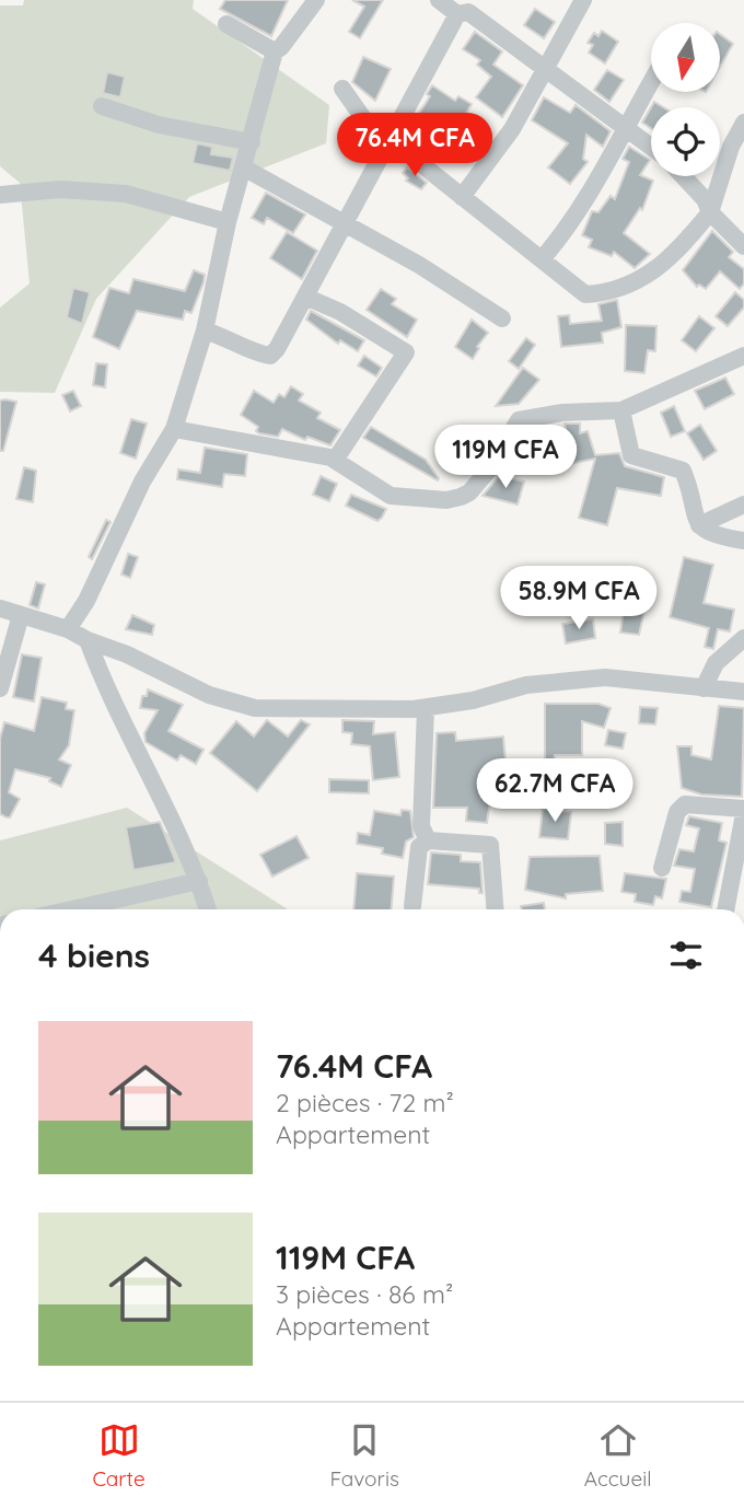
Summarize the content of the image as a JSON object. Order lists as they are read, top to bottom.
{
  "north": "bottom",
  "page": {
    "price": [
      "76.4M CFA",
      "119M CFA",
      "58.9M CFA",
      "62.7M CFA"
    ],
    "heading": "4 biens",
    "list": [
      {
        "name": "76.4M CFA",
        "note": "2 pièces · 72 m² · Appartement"
      },
      {
        "name": "119M CFA",
        "note": "3 pièces · 86 m² · Appartement"
      }
    ],
    "tabs": ["Carte", "Favoris", "Accueil"]
  }
}
